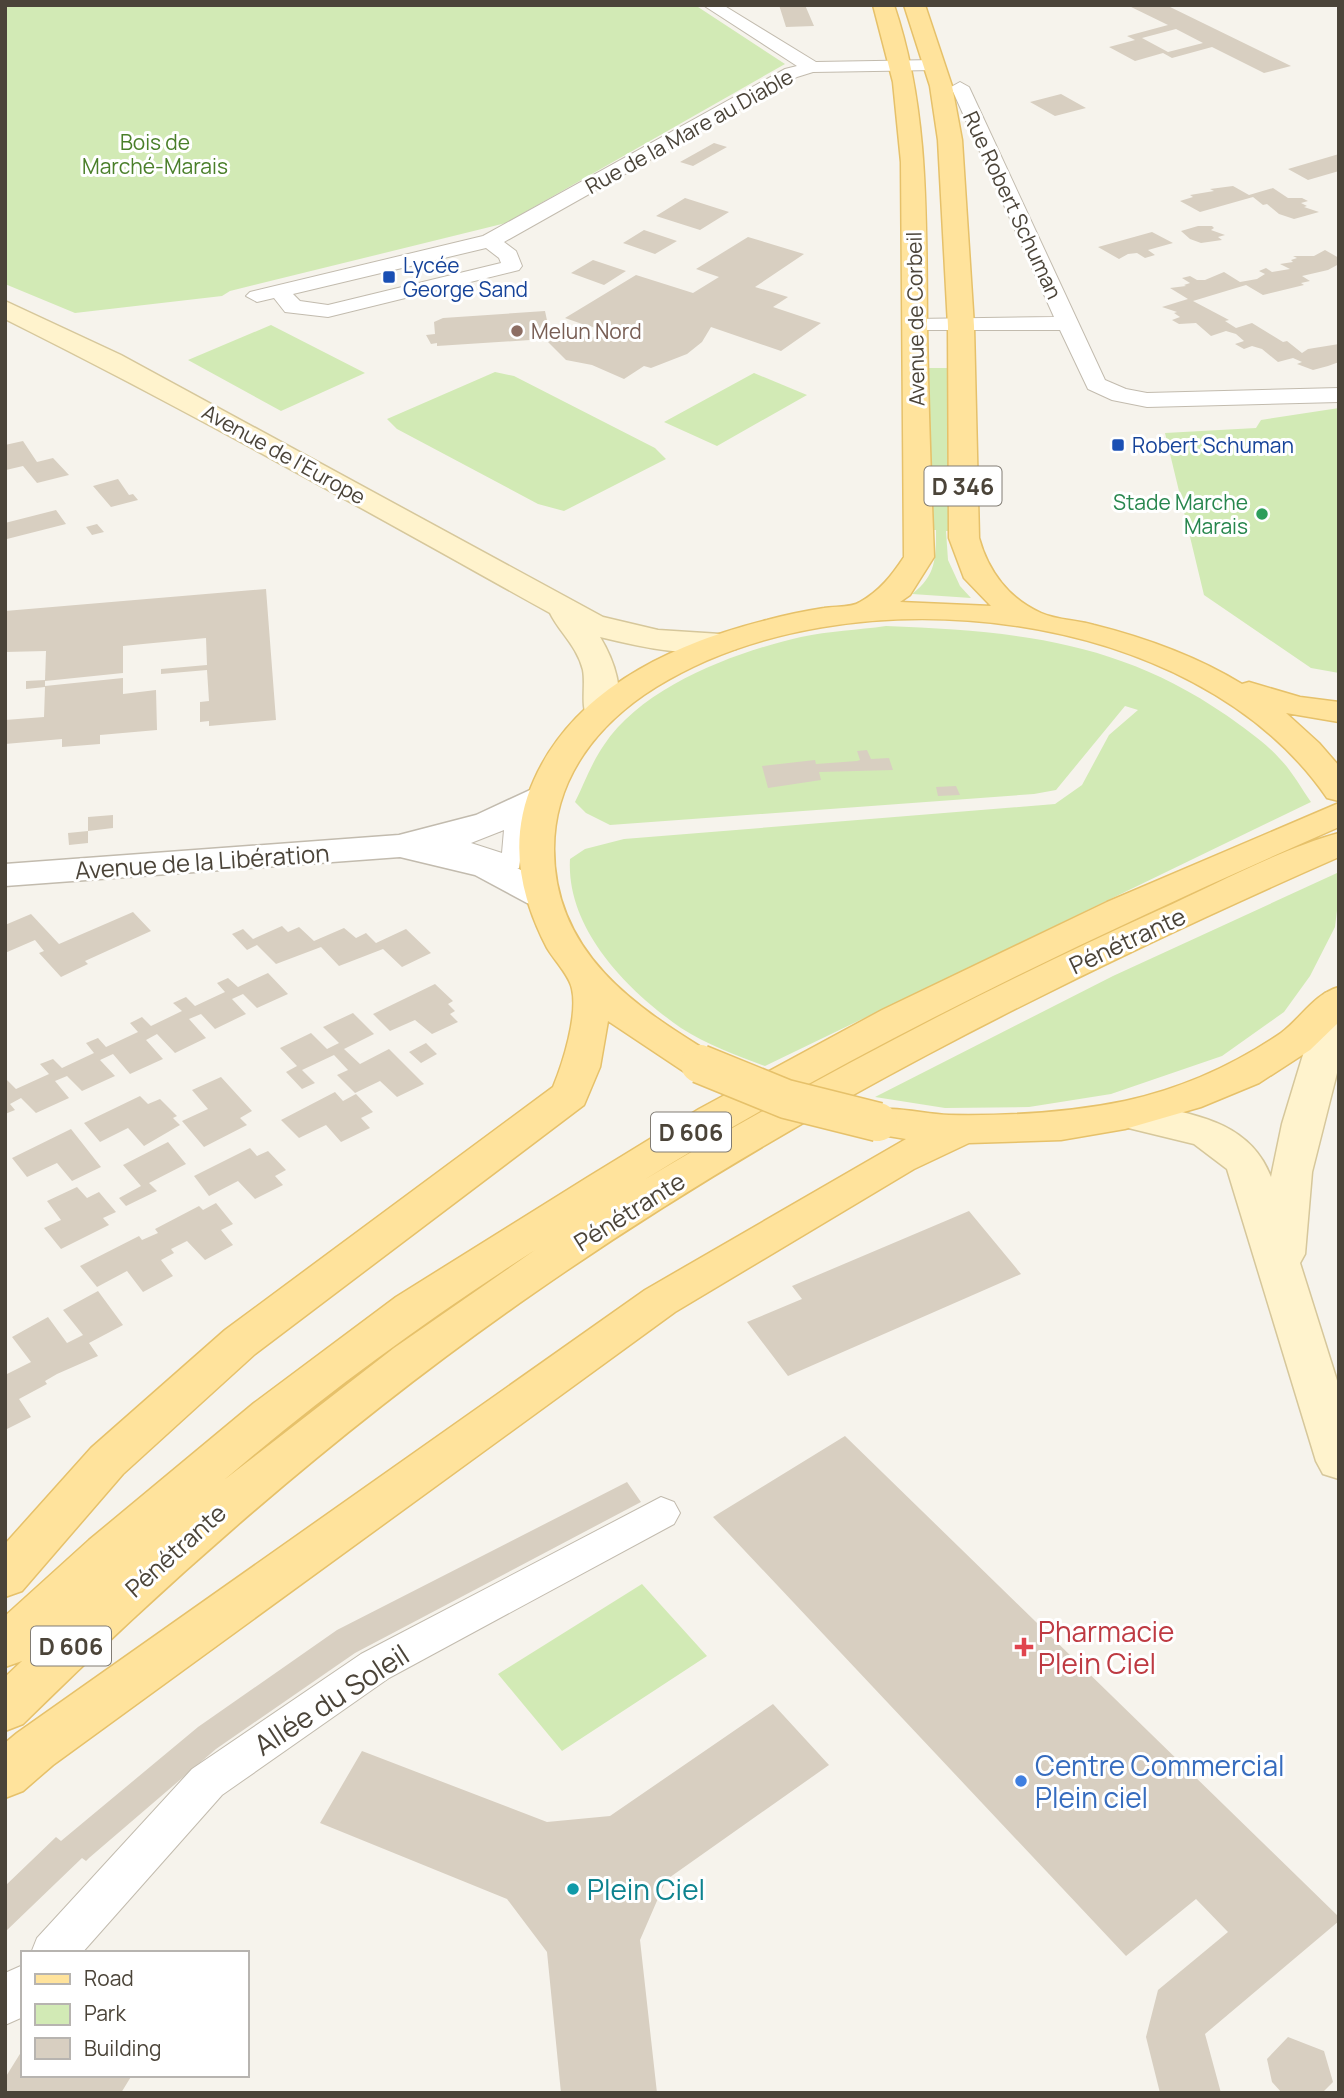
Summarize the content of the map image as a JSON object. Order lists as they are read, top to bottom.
{
  "streets": {
    "main road": [
      "Avenue de Corbeil",
      "Avenue de l'Europe",
      "D 346",
      "Pénétrante",
      "D 606"
    ],
    "street": [
      "Rue de la Mare au Diable",
      "Rue Robert Schuman",
      "Avenue de la Libération",
      "Allée du Soleil"
    ]
  },
  "crossings": [
    ["Rue de la Mare au Diable", "Avenue de Corbeil"],
    ["Rue de la Mare au Diable", "D 346"],
    ["Rue Robert Schuman", "Avenue de Corbeil"],
    ["Rue Robert Schuman", "D 346"]
  ],
  "parks": ["Bois de Marché-Marais"],
  "places": {
    "transit": ["Lycée George Sand", "Robert Schuman"],
    "other": [
      "Melun Nord",
      "Stade Marche Marais",
      "Centre Commercial Plein ciel",
      "Plein Ciel"
    ],
    "health": ["Pharmacie Plein Ciel"]
  },
  "legend": ["Road", "Park", "Building"]
}
